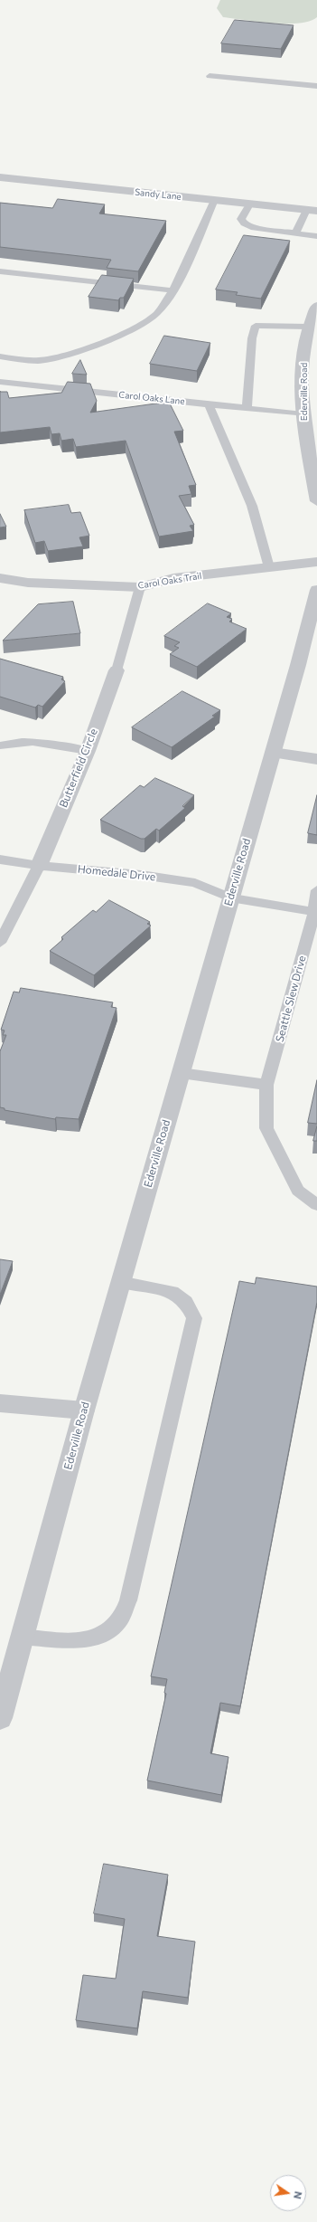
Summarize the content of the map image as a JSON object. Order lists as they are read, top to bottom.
{
  "streets": {
    "street": [
      "Sandy Lane",
      "Ederville Road",
      "Carol Oaks Trail",
      "Butterfield Circle"
    ],
    "lane": ["Carol Oaks Lane", "Homedale Drive", "Seattle Slew Drive"]
  },
  "crossings": [
    ["Ederville Road", "Carol Oaks Lane"],
    ["Ederville Road", "Homedale Drive"],
    ["Butterfield Circle", "Homedale Drive"]
  ],
  "north": "right"
}
